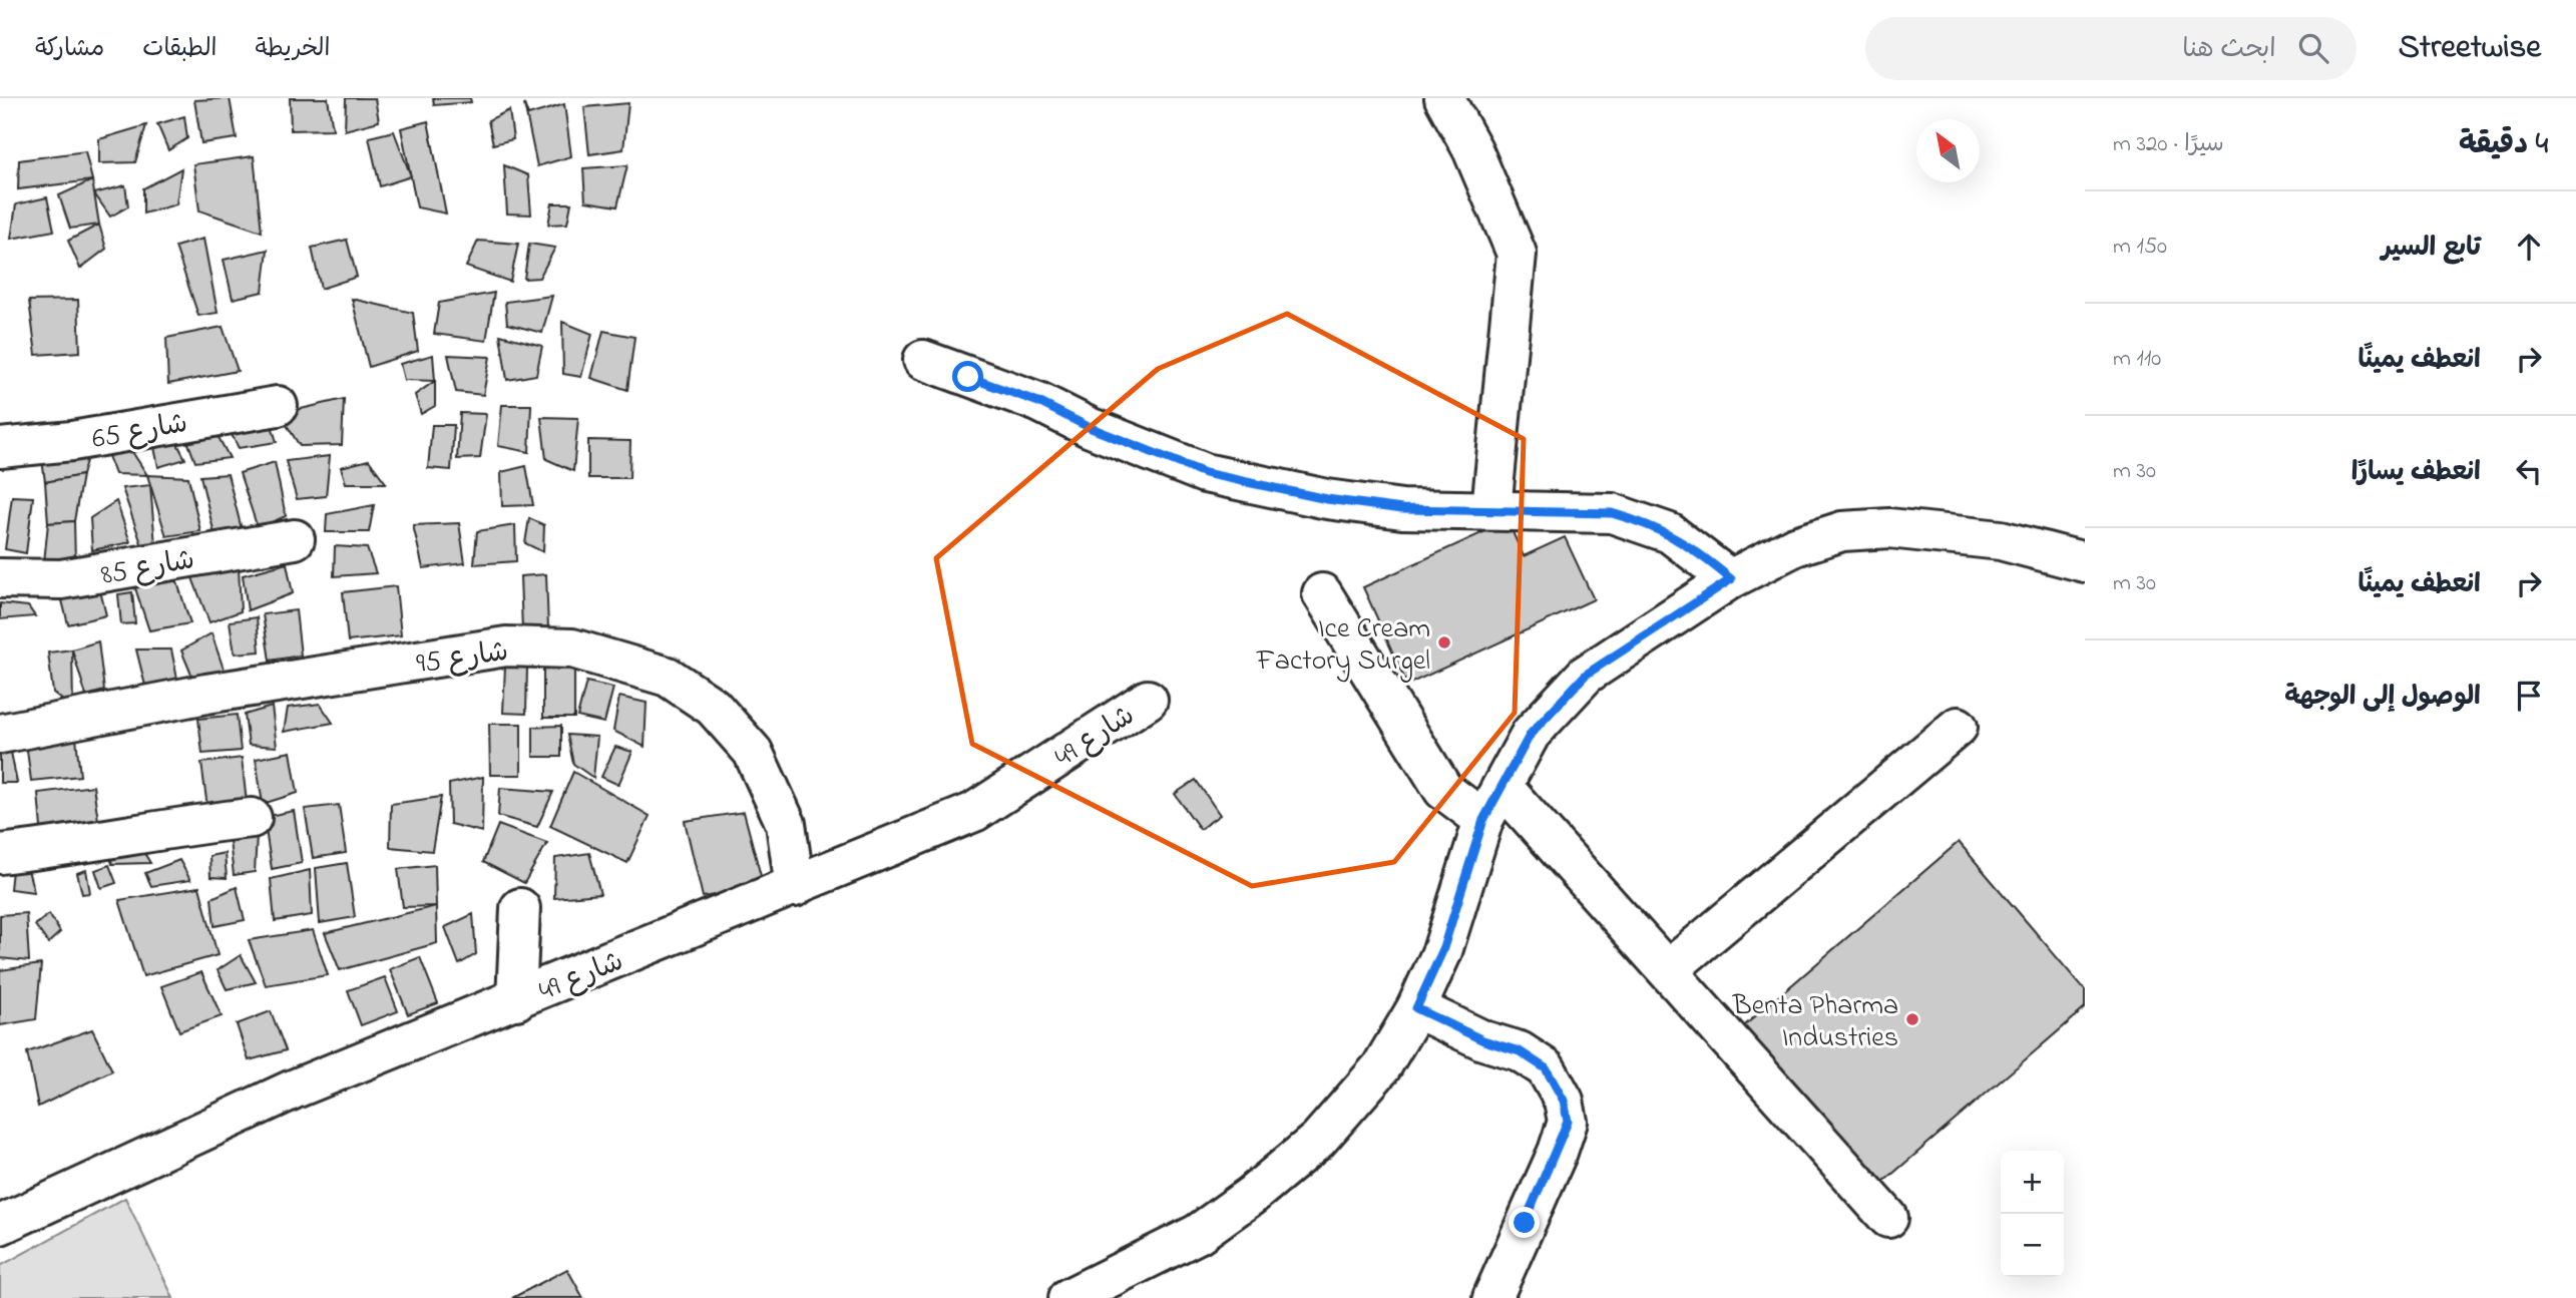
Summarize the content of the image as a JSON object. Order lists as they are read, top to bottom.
{
  "streets": {
    "street": [
      "شارع 65",
      "شارع 85",
      "شارع 95",
      "شارع 49"
    ]
  },
  "crossings": [
    ["شارع 95", "شارع 49"]
  ],
  "places": ["Ice Cream Factory Surgel", "Benta Pharma Industries"],
  "north": "top left",
  "page": {
    "header": "Streetwise",
    "search": "ابحث هنا",
    "nav": ["الخريطة", "الطبقات", "مشاركة"],
    "heading": ["4 دقيقة", "سيرًا · 320 m"],
    "list": [
      ["تابع السير", "150 m"],
      ["انعطف يمينًا", "110 m"],
      ["انعطف يسارًا", "30 m"],
      ["انعطف يمينًا", "30 m"],
      "الوصول إلى الوجهة"
    ],
    "map_buttons": ["+", "−"]
  }
}
